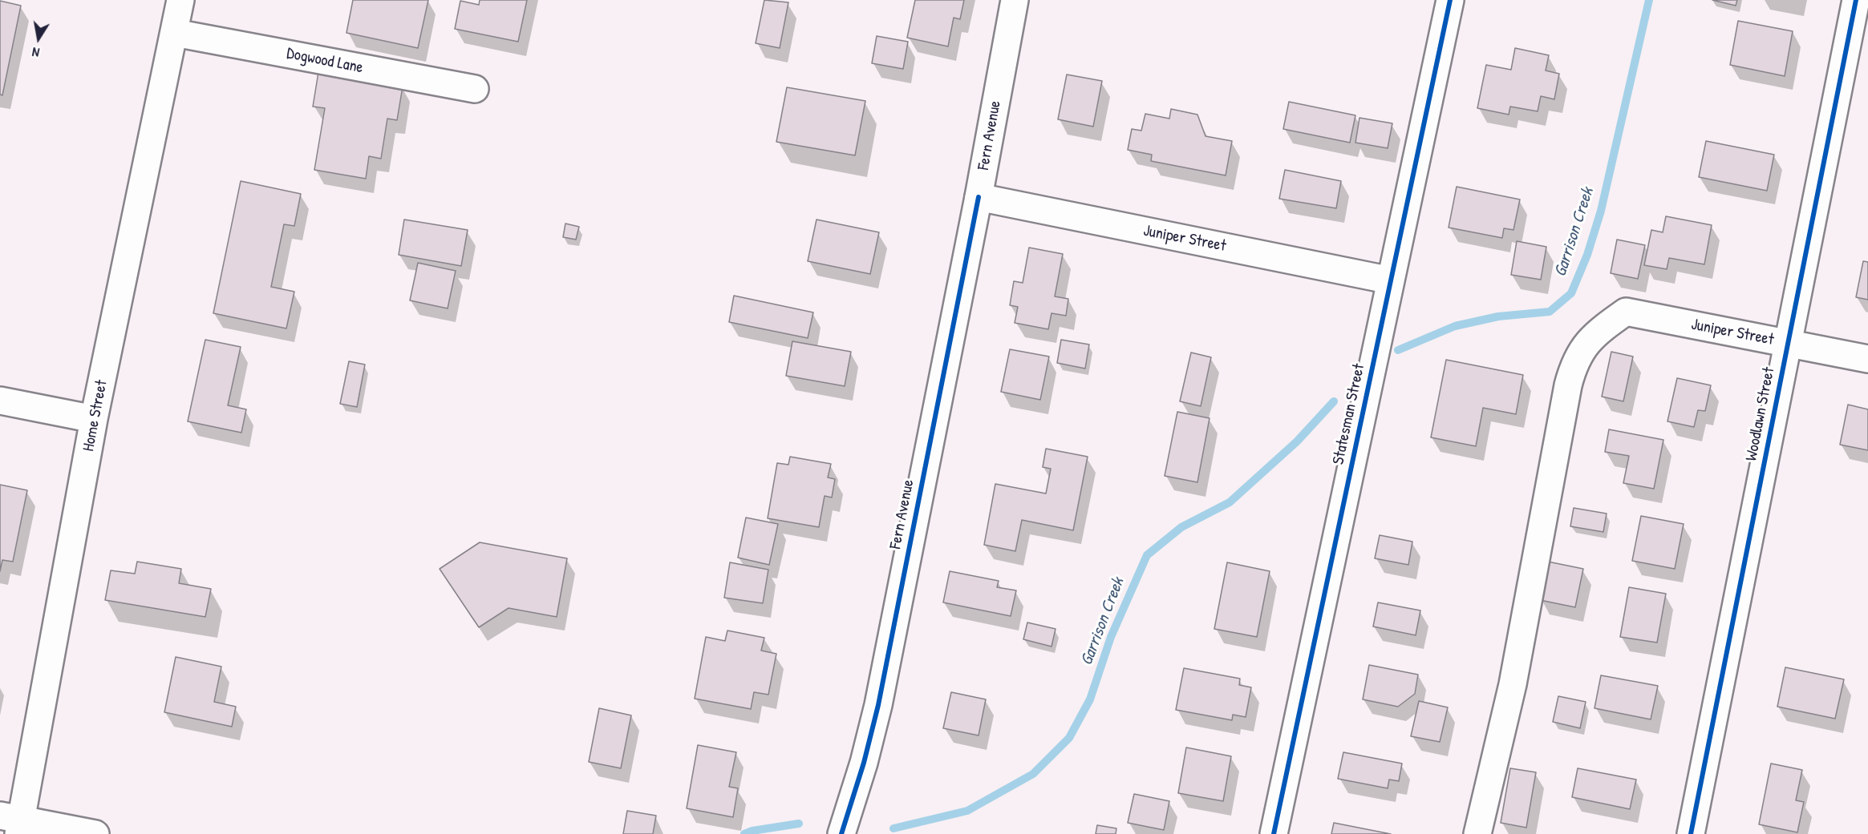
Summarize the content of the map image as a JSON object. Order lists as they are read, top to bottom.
{
  "streets": {
    "street": [
      "Dogwood Lane",
      "Fern Avenue",
      "Juniper Street",
      "Statesman Street",
      "Woodlawn Street",
      "Home Street"
    ]
  },
  "crossings": [
    ["Dogwood Lane", "Home Street"],
    ["Fern Avenue", "Juniper Street"],
    ["Juniper Street", "Statesman Street"],
    ["Juniper Street", "Woodlawn Street"]
  ],
  "water": ["Garrison Creek"],
  "north": "bottom"
}
